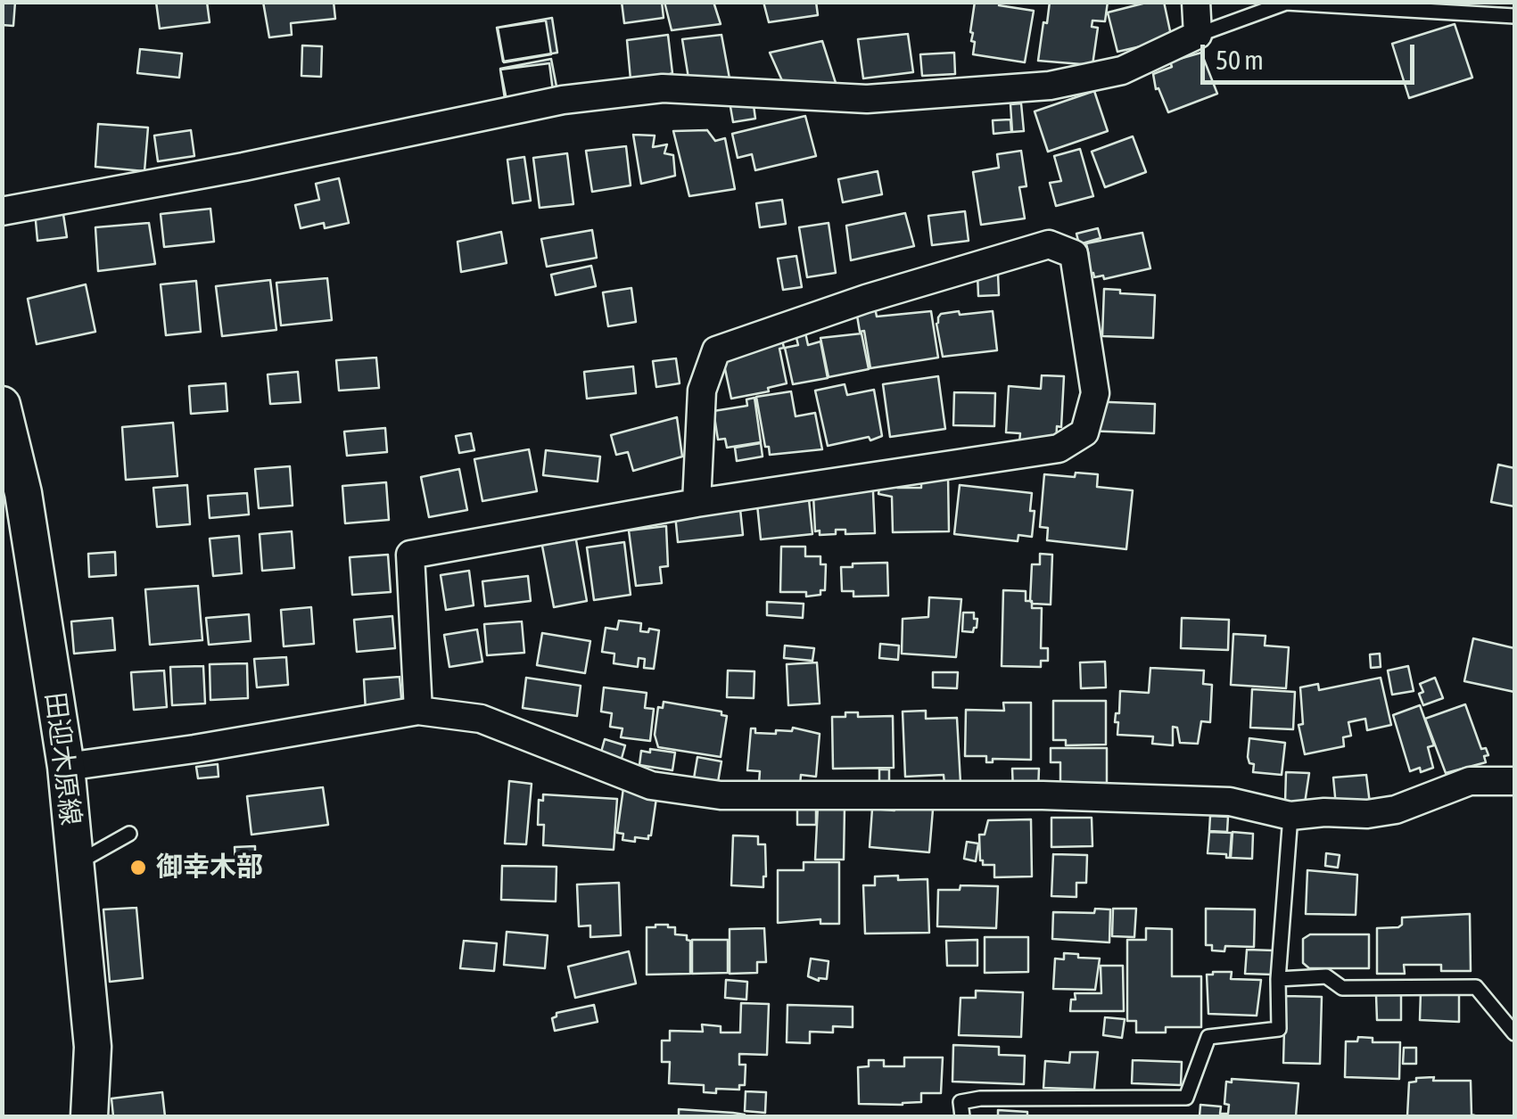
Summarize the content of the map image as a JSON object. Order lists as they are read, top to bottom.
{
  "streets": {
    "main road": ["田迎木原線"]
  },
  "places": ["御幸木部"],
  "scale_bar": "50 m"
}
